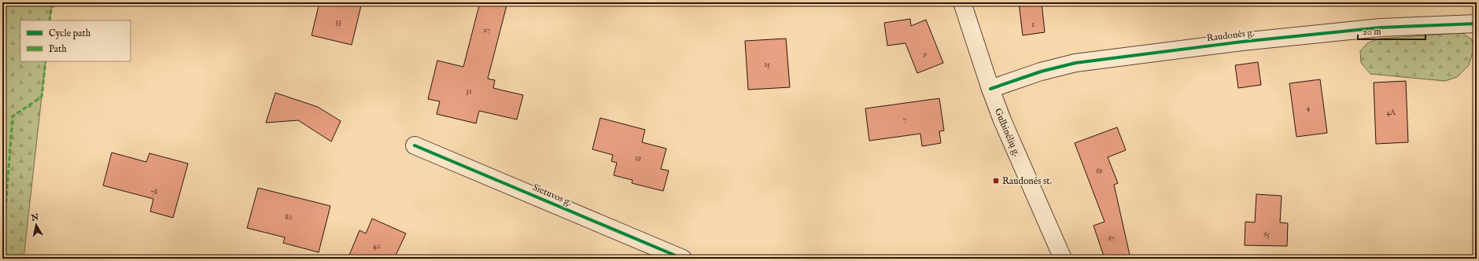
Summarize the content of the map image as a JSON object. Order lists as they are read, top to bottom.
{
  "streets": {
    "street": ["Raudonės g.", "Gulbinėlių g.", "Sietuvos g."]
  },
  "crossings": [
    ["Raudonės g.", "Gulbinėlių g."]
  ],
  "places": {
    "transit": ["Raudonės st."]
  },
  "house_numbers": [
    "33",
    "1",
    "27",
    "9",
    "15",
    "31",
    "4",
    "4A",
    "7",
    "19",
    "69",
    "78",
    "80",
    "65",
    "67",
    "40"
  ],
  "legend": ["Cycle path", "Path"],
  "scale_bar": "20 m",
  "north": "top"
}
